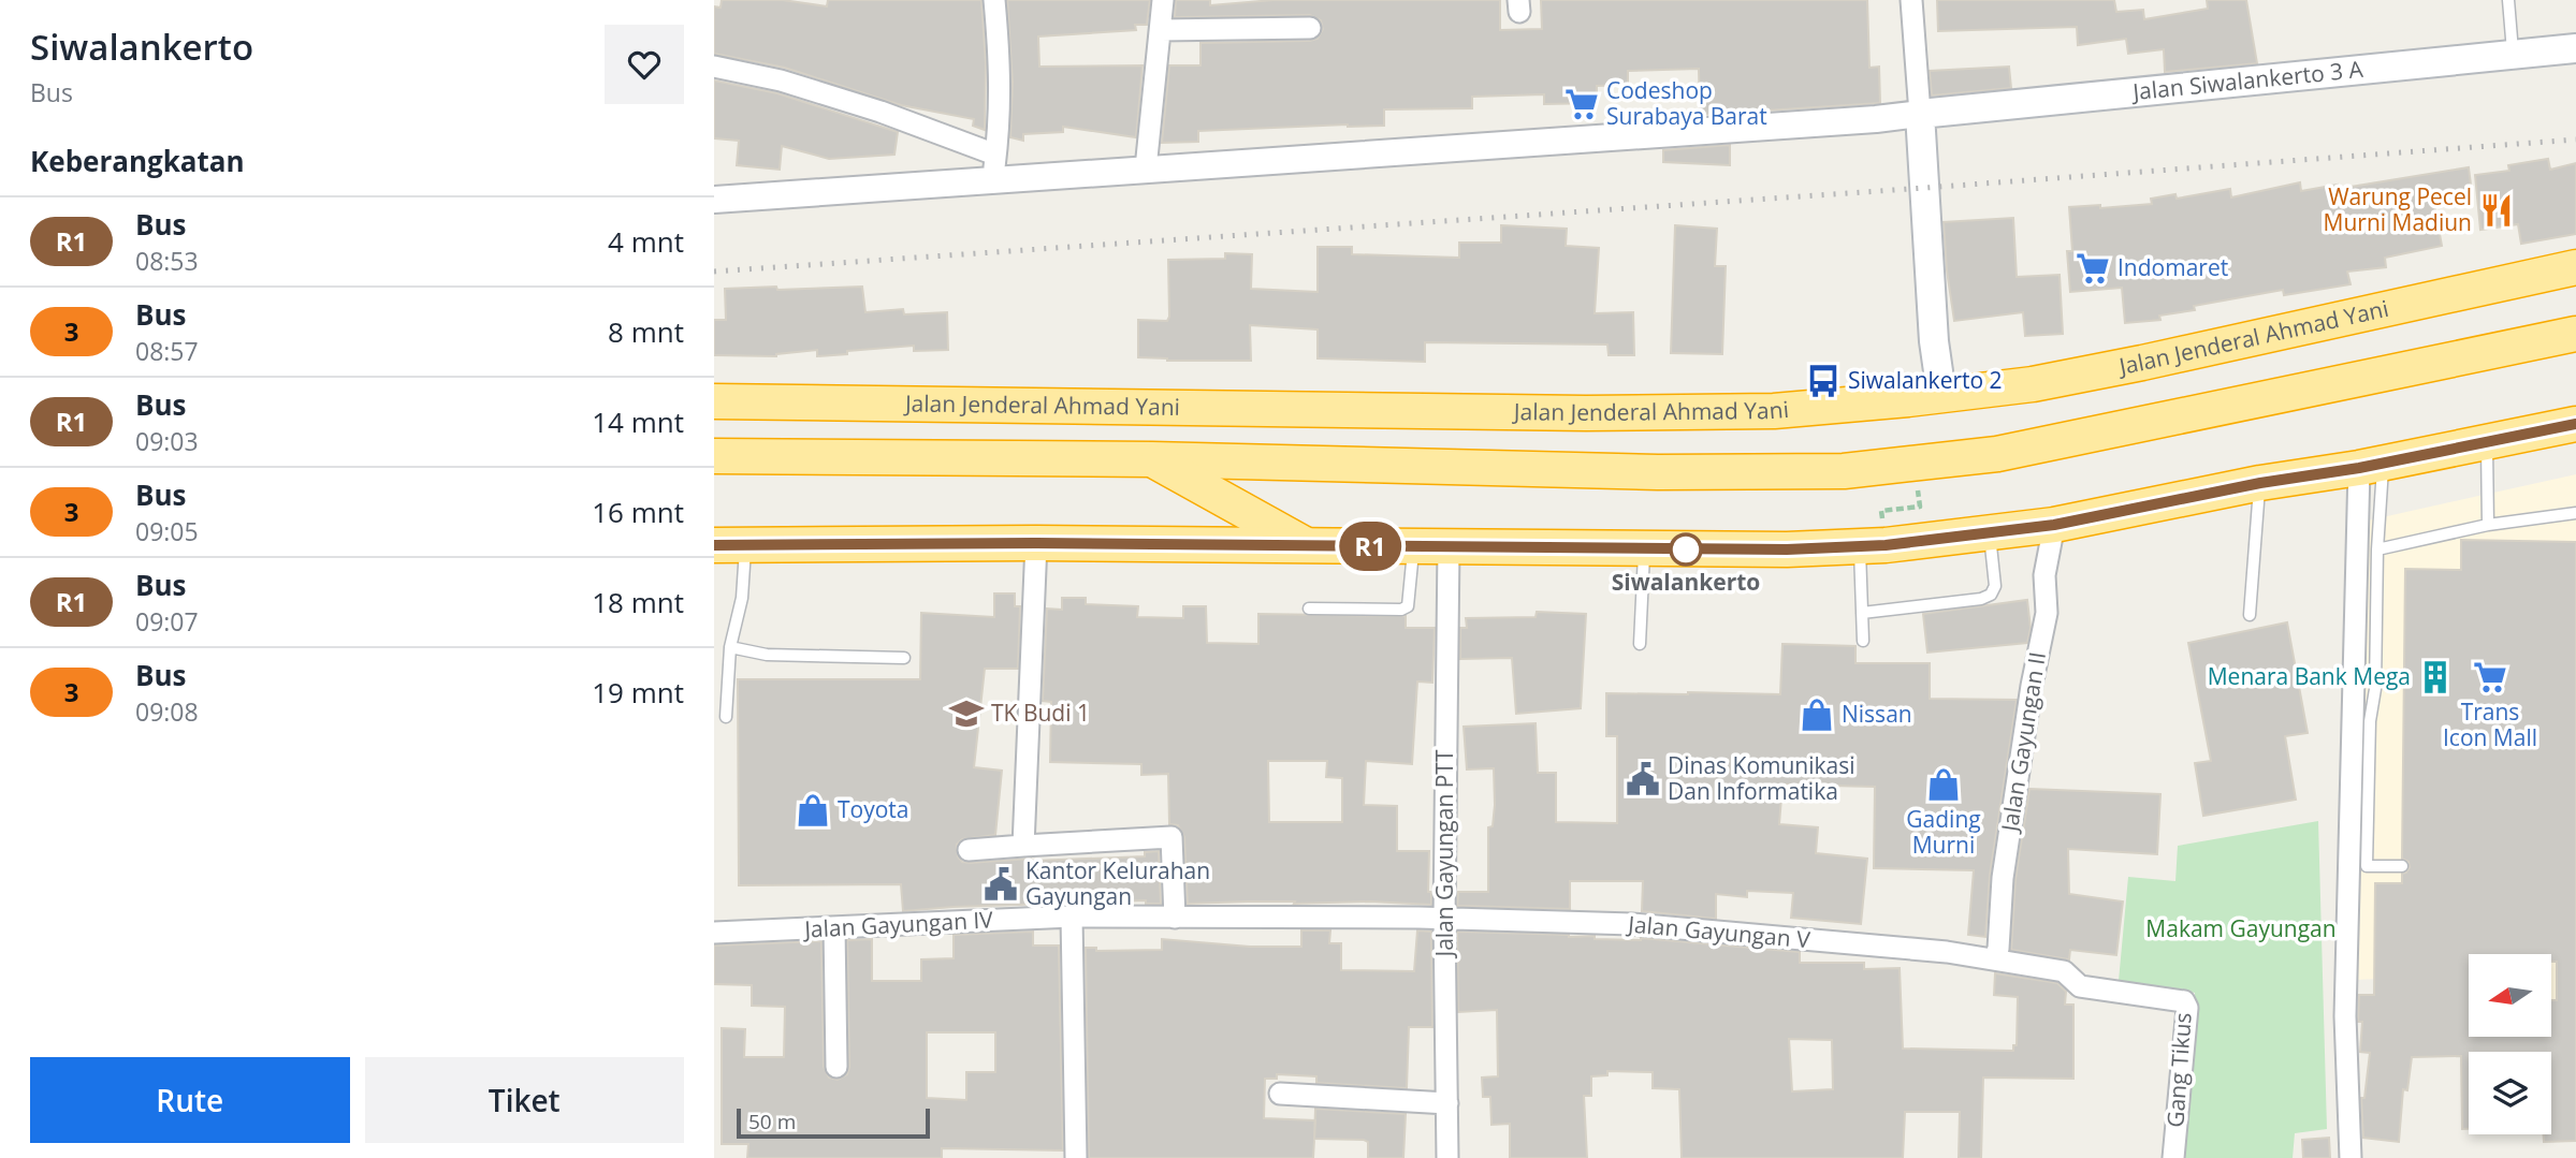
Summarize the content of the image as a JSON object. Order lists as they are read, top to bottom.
{
  "streets": {
    "highway": ["Jalan Jenderal Ahmad Yani"],
    "main road": ["Jalan Siwalankerto 3 A"],
    "street": [
      "Jalan Gayungan II",
      "Jalan Gayungan PTT",
      "Jalan Gayungan IV",
      "Jalan Gayungan V",
      "Gang Tikus"
    ]
  },
  "crossings": [
    ["Jalan Gayungan II", "Jalan Gayungan V"],
    ["Jalan Gayungan II", "Gang Tikus"],
    ["Jalan Gayungan PTT", "Jalan Gayungan IV"],
    ["Jalan Gayungan PTT", "Jalan Gayungan V"],
    ["Jalan Gayungan IV", "Jalan Gayungan V"],
    ["Jalan Gayungan V", "Gang Tikus"]
  ],
  "parks": ["Makam Gayungan"],
  "places": {
    "supermarket": ["Codeshop Surabaya Barat", "Indomaret", "Trans Icon Mall"],
    "restaurant": ["Warung Pecel Murni Madiun"],
    "bus stop": ["Siwalankerto 2"],
    "other": ["Siwalankerto"],
    "building": ["Menara Bank Mega"],
    "school or university": ["TK Budi 1"],
    "shop": ["Nissan", "Gading Murni", "Toyota"],
    "public building": ["Dinas Komunikasi Dan Informatika", "Kantor Kelurahan Gayungan"]
  },
  "lines": ["bus line R1"],
  "scale_bar": "50 m",
  "north": "left",
  "page": {
    "heading": [
      ["Siwalankerto", "Bus"],
      "Keberangkatan"
    ],
    "on_map": "R1",
    "list": [
      {
        "mark": "R1",
        "name": "Bus",
        "note": "08:53",
        "value": "4 mnt"
      },
      {
        "mark": "3",
        "name": "Bus",
        "note": "08:57",
        "value": "8 mnt"
      },
      {
        "mark": "R1",
        "name": "Bus",
        "note": "09:03",
        "value": "14 mnt"
      },
      {
        "mark": "3",
        "name": "Bus",
        "note": "09:05",
        "value": "16 mnt"
      },
      {
        "mark": "R1",
        "name": "Bus",
        "note": "09:07",
        "value": "18 mnt"
      },
      {
        "mark": "3",
        "name": "Bus",
        "note": "09:08",
        "value": "19 mnt"
      }
    ],
    "buttons": ["Rute", "Tiket"],
    "scale": "50 m"
  }
}
